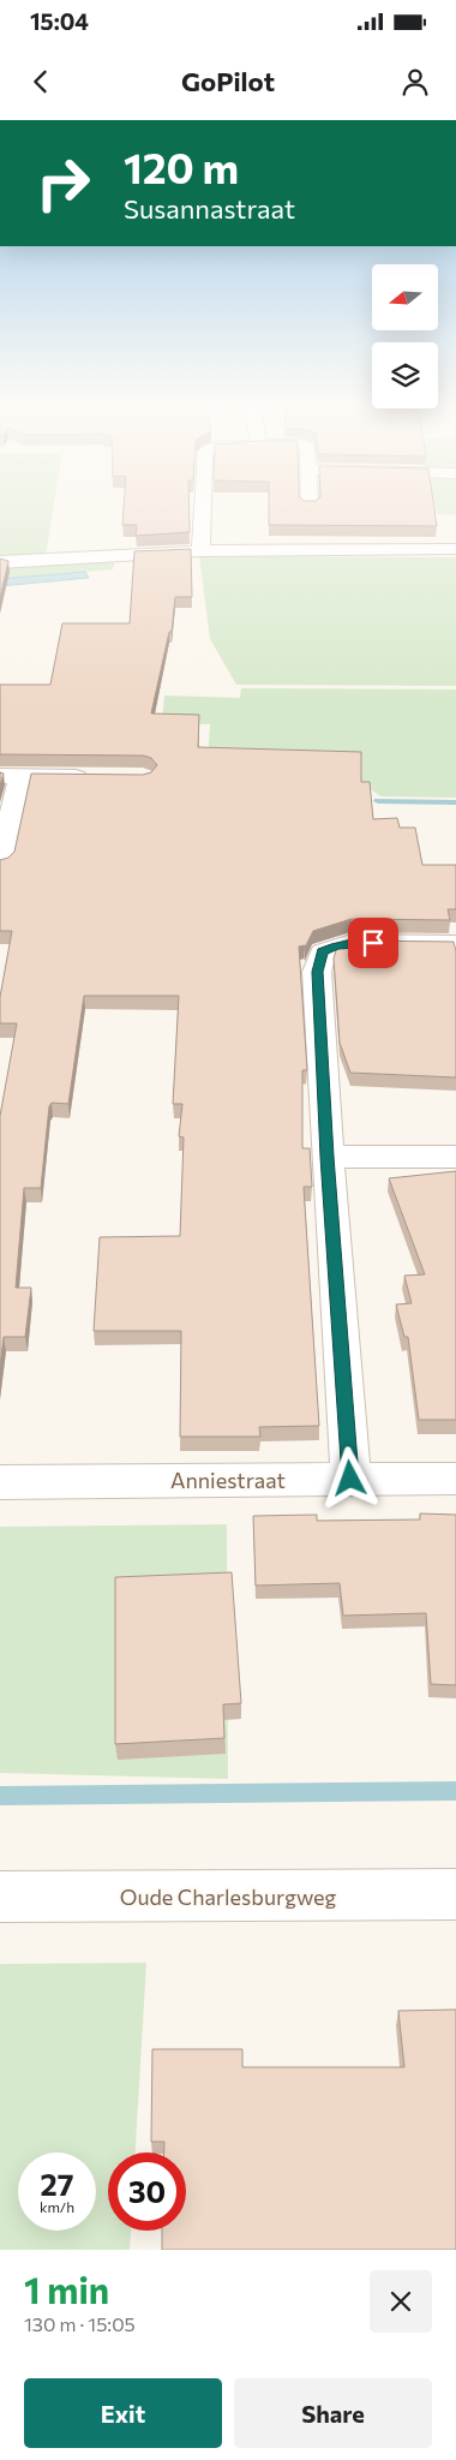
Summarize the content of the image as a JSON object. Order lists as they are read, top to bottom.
{
  "streets": {
    "street": ["Anniestraat", "Oude Charlesburgweg"]
  },
  "north": "left",
  "page": {
    "status": "15:04",
    "header": "GoPilot",
    "turn": ["120 m", "Susannastraat"],
    "speed": "27 km/h",
    "limit": "30",
    "heading": ["1 min", "130 m · 15:05"],
    "buttons": ["Exit", "Share"]
  }
}
